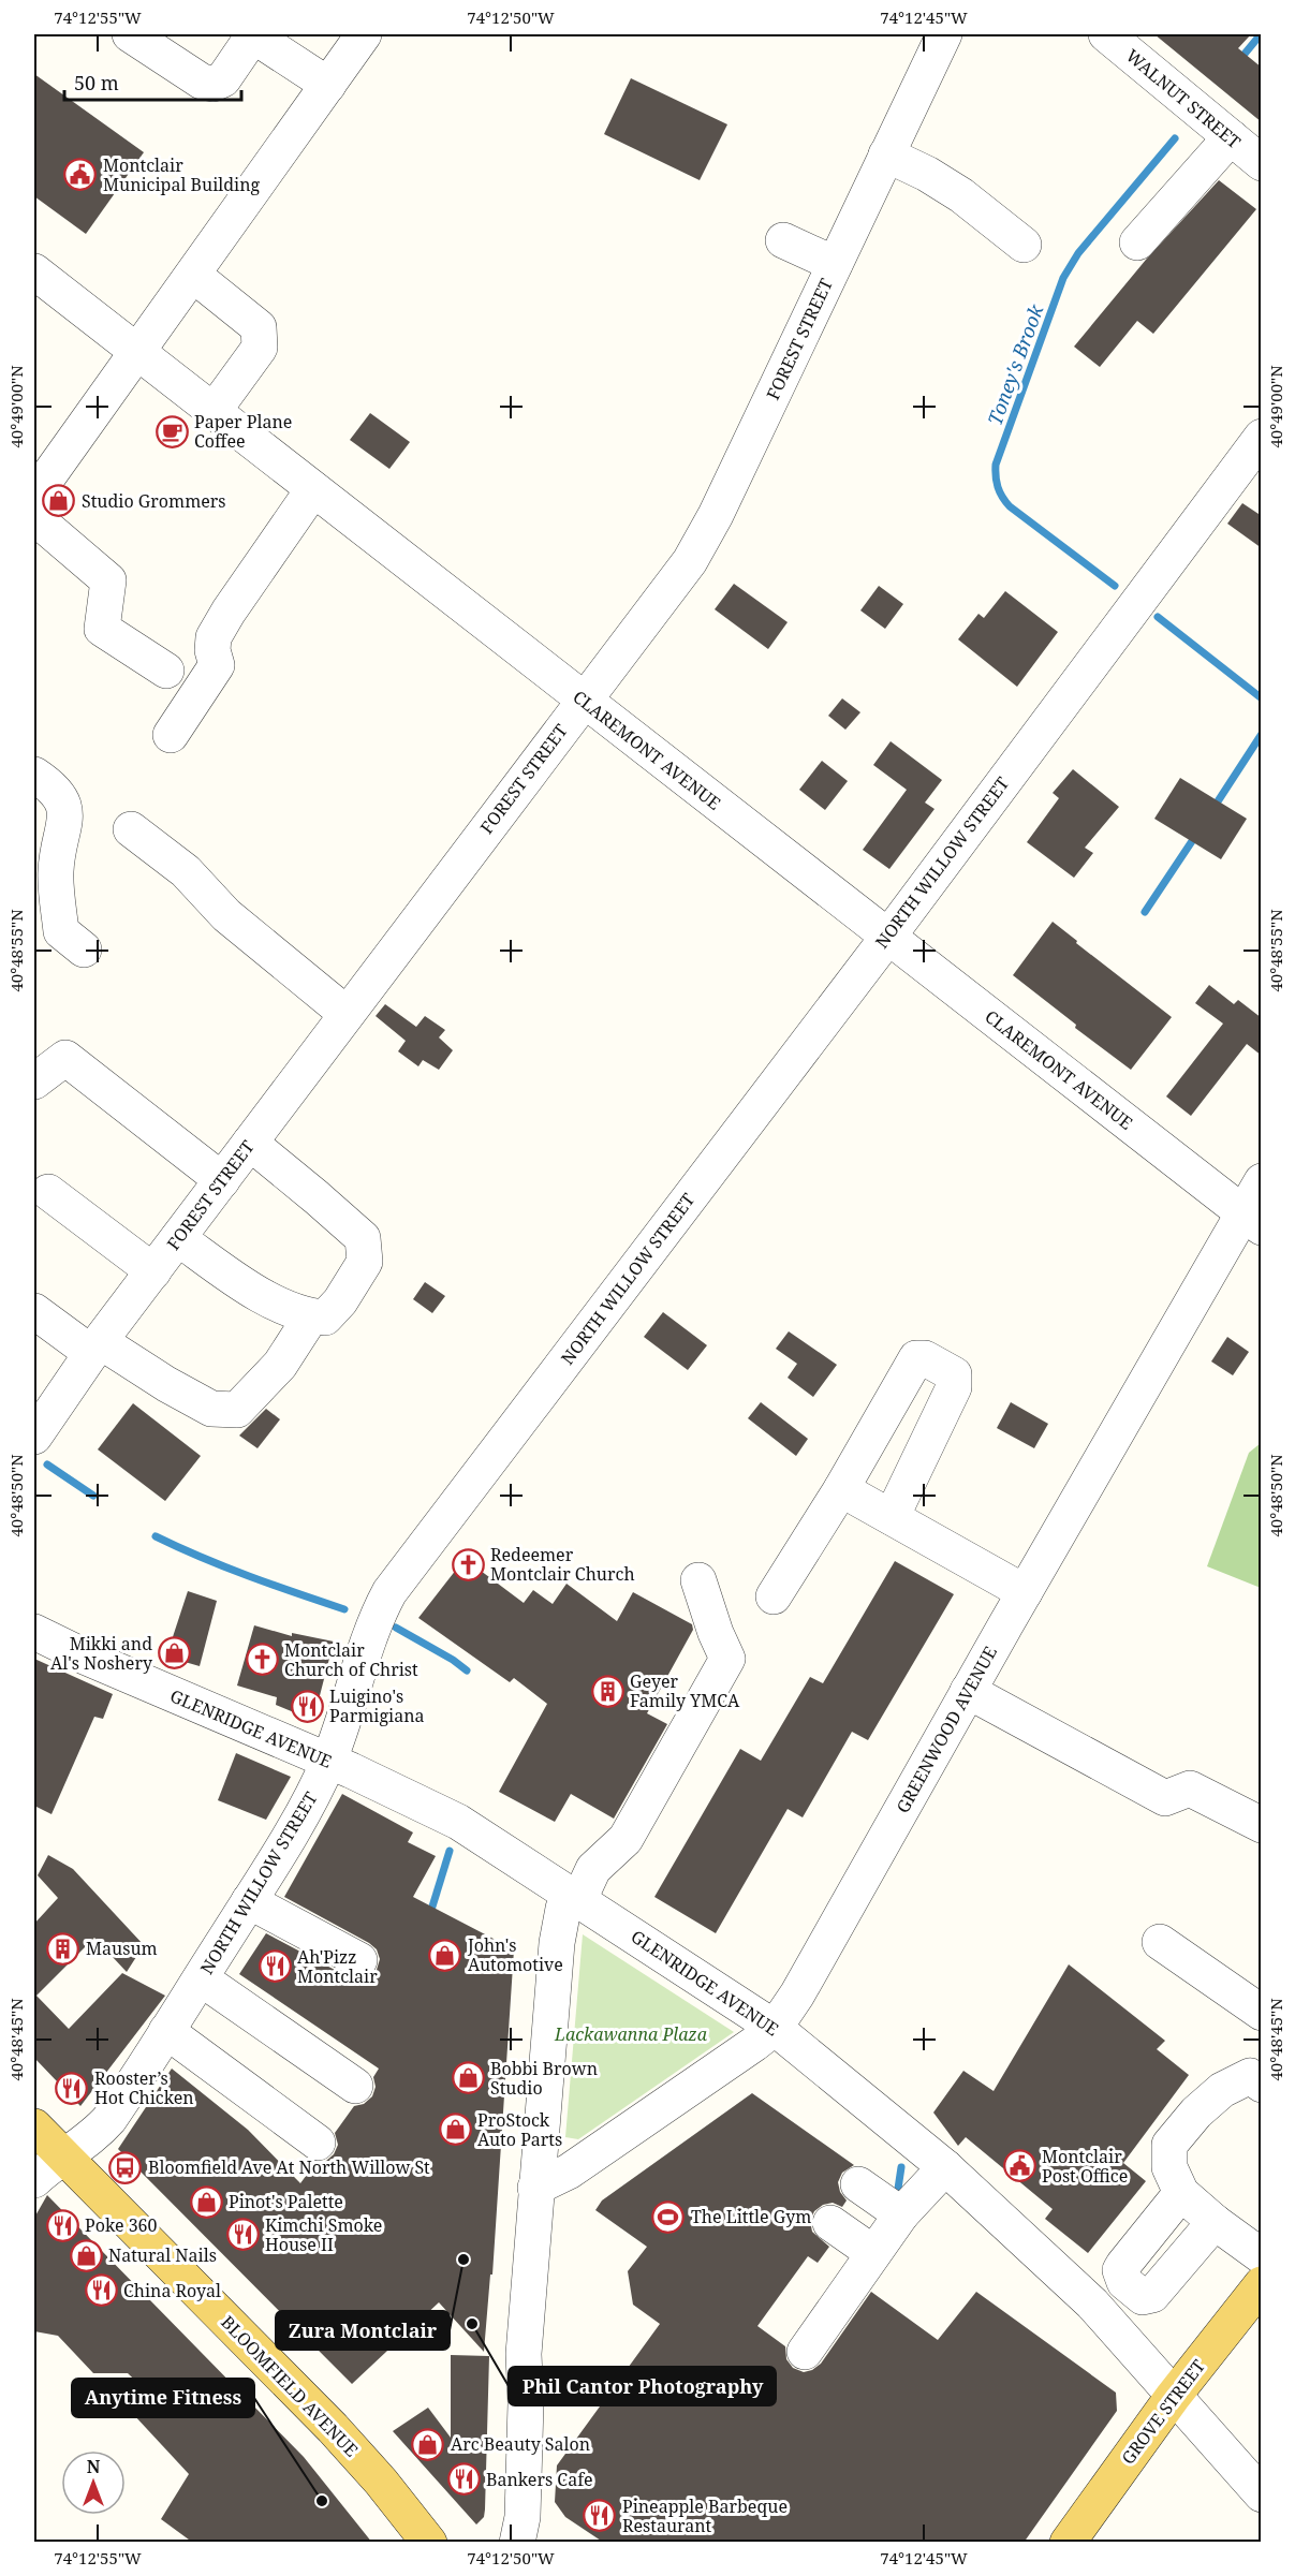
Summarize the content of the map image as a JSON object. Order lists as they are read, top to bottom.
{
  "streets": {
    "main road": ["BLOOMFIELD AVENUE", "GROVE STREET"],
    "street": [
      "WALNUT STREET",
      "FOREST STREET",
      "CLAREMONT AVENUE",
      "NORTH WILLOW STREET",
      "GLENRIDGE AVENUE",
      "GREENWOOD AVENUE"
    ]
  },
  "crossings": [
    ["FOREST STREET", "CLAREMONT AVENUE"],
    ["CLAREMONT AVENUE", "NORTH WILLOW STREET"],
    ["CLAREMONT AVENUE", "GREENWOOD AVENUE"],
    ["NORTH WILLOW STREET", "GLENRIDGE AVENUE"],
    ["NORTH WILLOW STREET", "BLOOMFIELD AVENUE"],
    ["GLENRIDGE AVENUE", "GREENWOOD AVENUE"],
    ["GLENRIDGE AVENUE", "GROVE STREET"]
  ],
  "water": ["Toney's Brook"],
  "parks": ["Lackawanna Plaza"],
  "places": {
    "public building": ["Montclair Municipal Building", "Montclair Post Office"],
    "cafe": ["Paper Plane Coffee"],
    "shop": [
      "Studio Grommers",
      "Mikki and Al's Noshery",
      "John's Automotive",
      "Bobbi Brown Studio",
      "ProStock Auto Parts",
      "Pinot's Palette",
      "Natural Nails",
      "Arc Beauty Salon"
    ],
    "church": ["Redeemer Montclair Church", "Montclair Church of Christ"],
    "building": ["Geyer Family YMCA", "Mausum"],
    "restaurant": [
      "Luigino's Parmigiana",
      "Ah'Pizz Montclair",
      "Rooster’s Hot Chicken",
      "Poke 360",
      "Kimchi Smoke House II",
      "China Royal",
      "Bankers Cafe",
      "Pineapple Barbeque Restaurant"
    ],
    "bus stop": ["Bloomfield Ave At North Willow St"],
    "sports": ["The Little Gym"],
    "other": ["Zura Montclair", "Phil Cantor Photography", "Anytime Fitness"]
  },
  "scale_bar": "50 m",
  "north": "top",
  "coordinates": [
    "74°12'55\"W",
    "74°12'50\"W",
    "74°12'45\"W",
    "40°49'00\"N",
    "40°48'55\"N",
    "40°48'50\"N",
    "40°48'45\"N"
  ]
}
